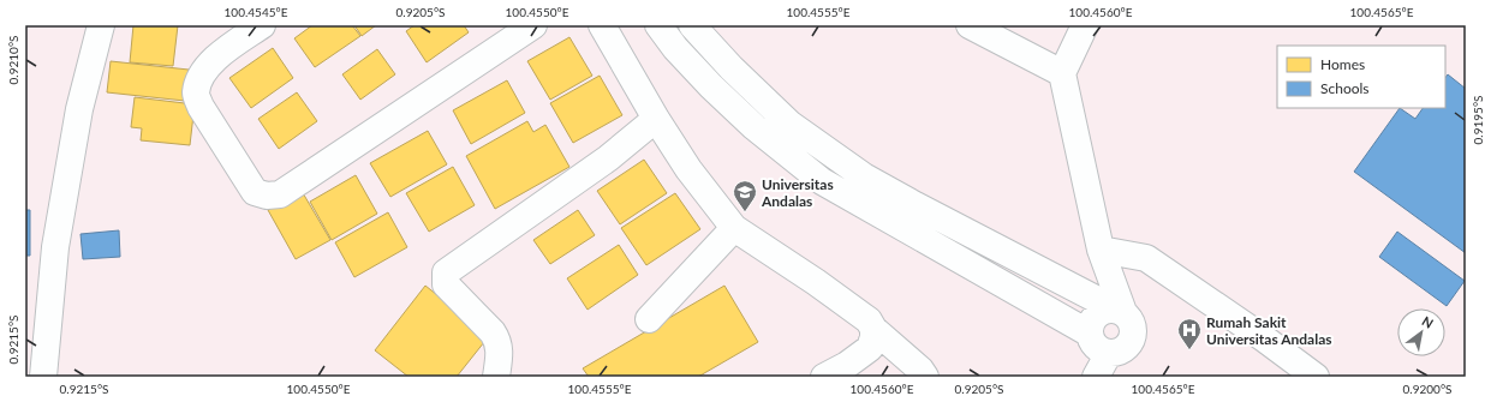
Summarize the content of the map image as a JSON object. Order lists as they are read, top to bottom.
{
  "places": {
    "school or university": ["Universitas Andalas"],
    "hospital": ["Rumah Sakit Universitas Andalas"]
  },
  "legend": ["Homes", "Schools"],
  "north": "top right",
  "coordinates": [
    "100.4545°E",
    "0.9205°S",
    "100.4550°E",
    "100.4555°E",
    "100.4560°E",
    "100.4565°E",
    "0.9210°S",
    "0.9195°S",
    "0.9215°S",
    "0.9200°S"
  ]
}
